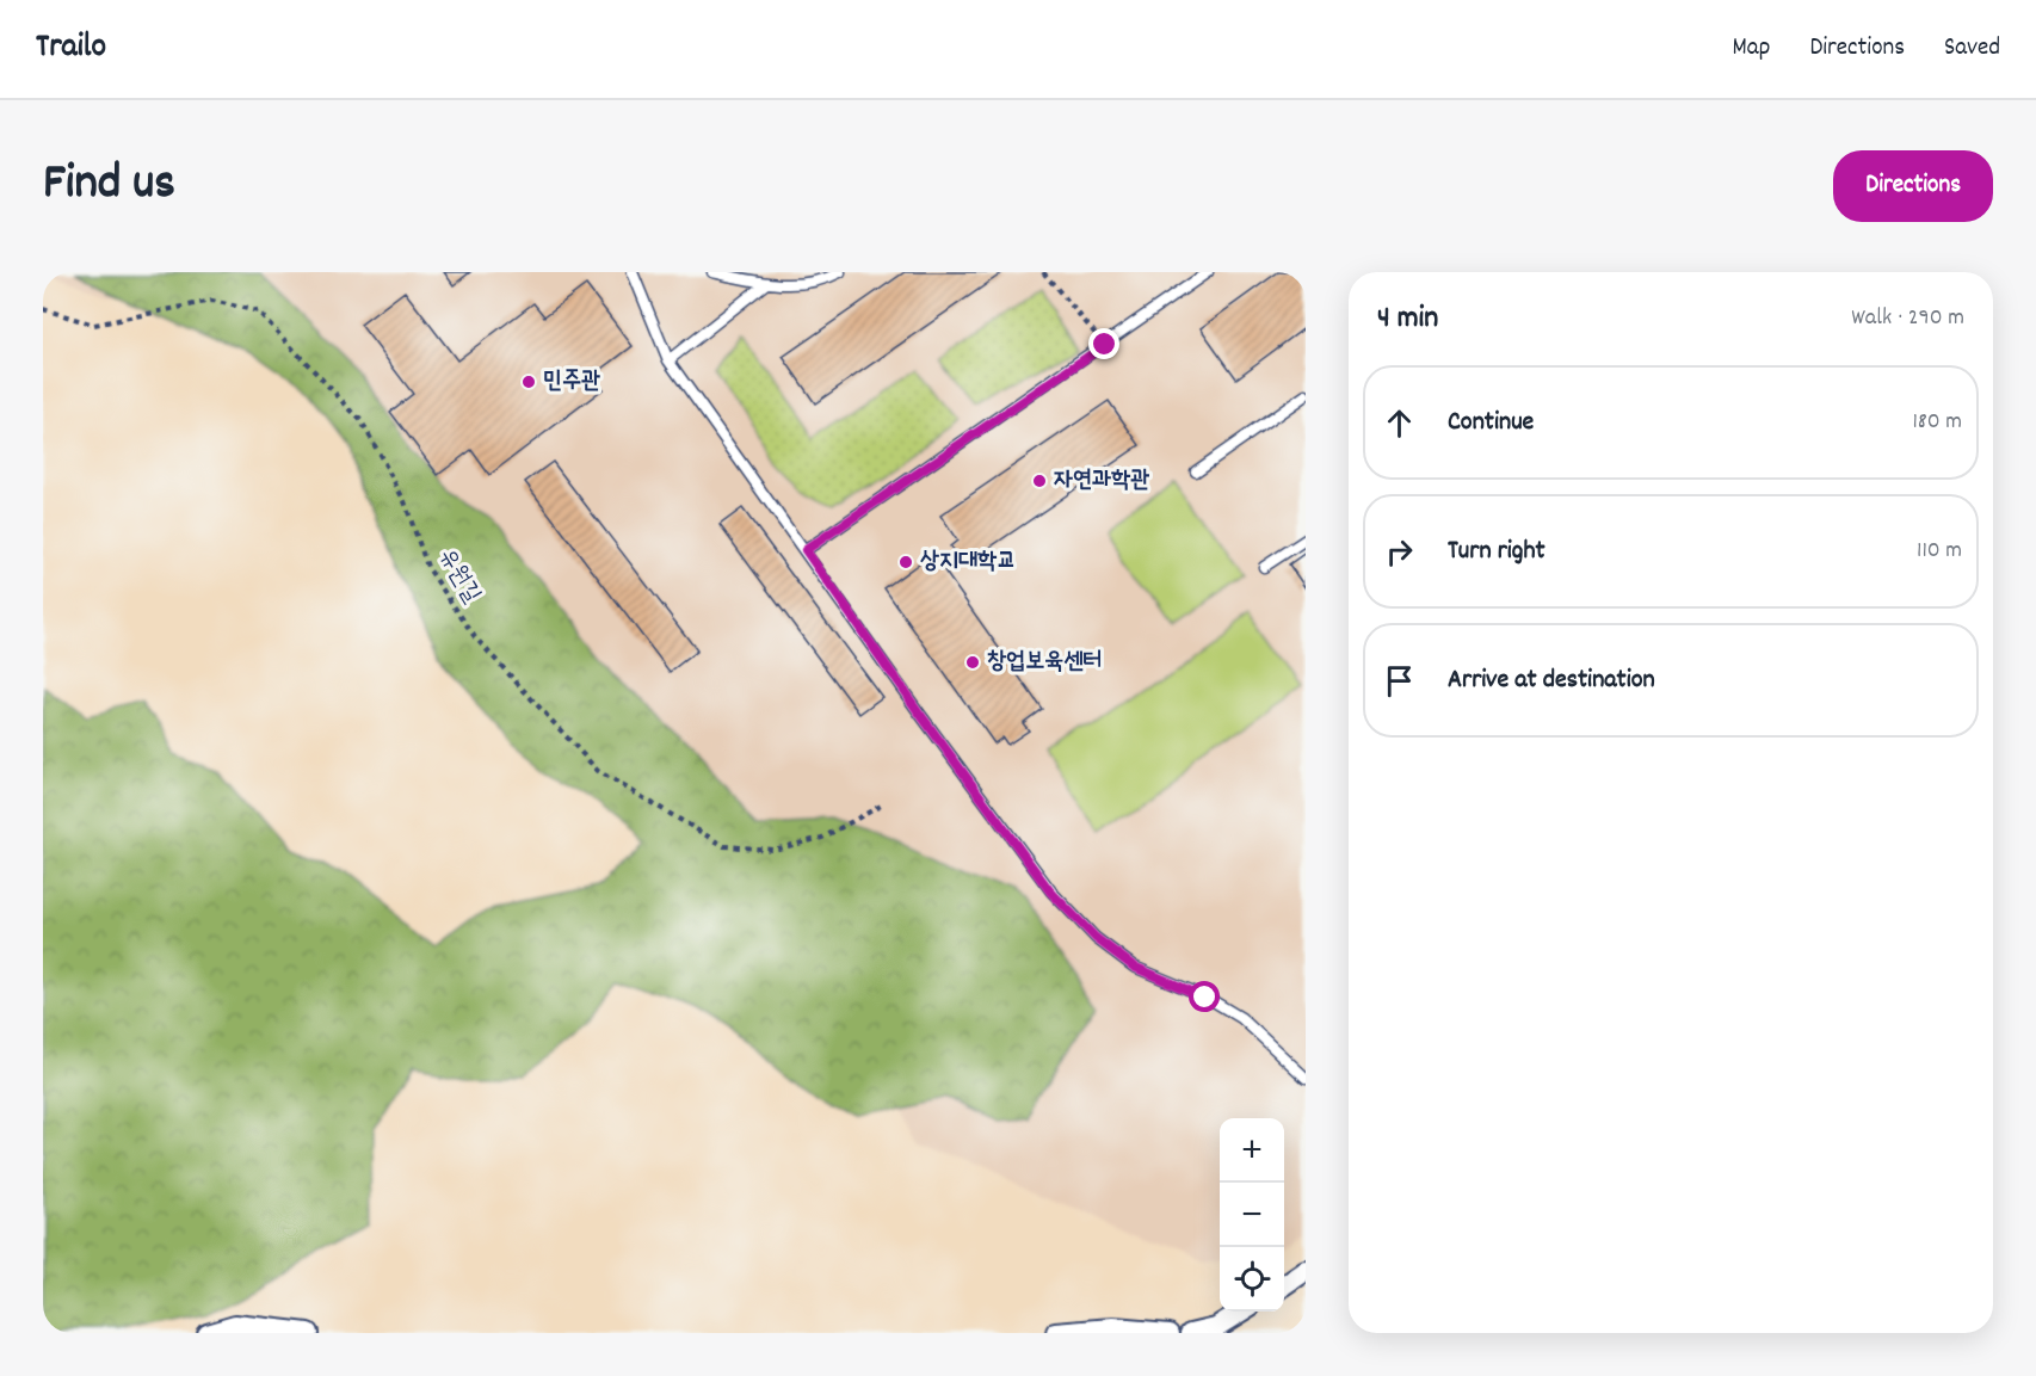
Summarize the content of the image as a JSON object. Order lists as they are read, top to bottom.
{
  "streets": {
    "path": ["유원길"]
  },
  "places": [
    "민주관",
    "자연과학관",
    "상지대학교",
    "창업보육센터"
  ],
  "page": {
    "header": "Trailo",
    "nav": ["Map", "Directions", "Saved"],
    "title": "Find us",
    "buttons": "Directions",
    "heading": ["4 min", "Walk · 290 m"],
    "list": [
      ["Continue", "180 m"],
      ["Turn right", "110 m"],
      "Arrive at destination"
    ],
    "map_buttons": ["+", "−"]
  }
}
